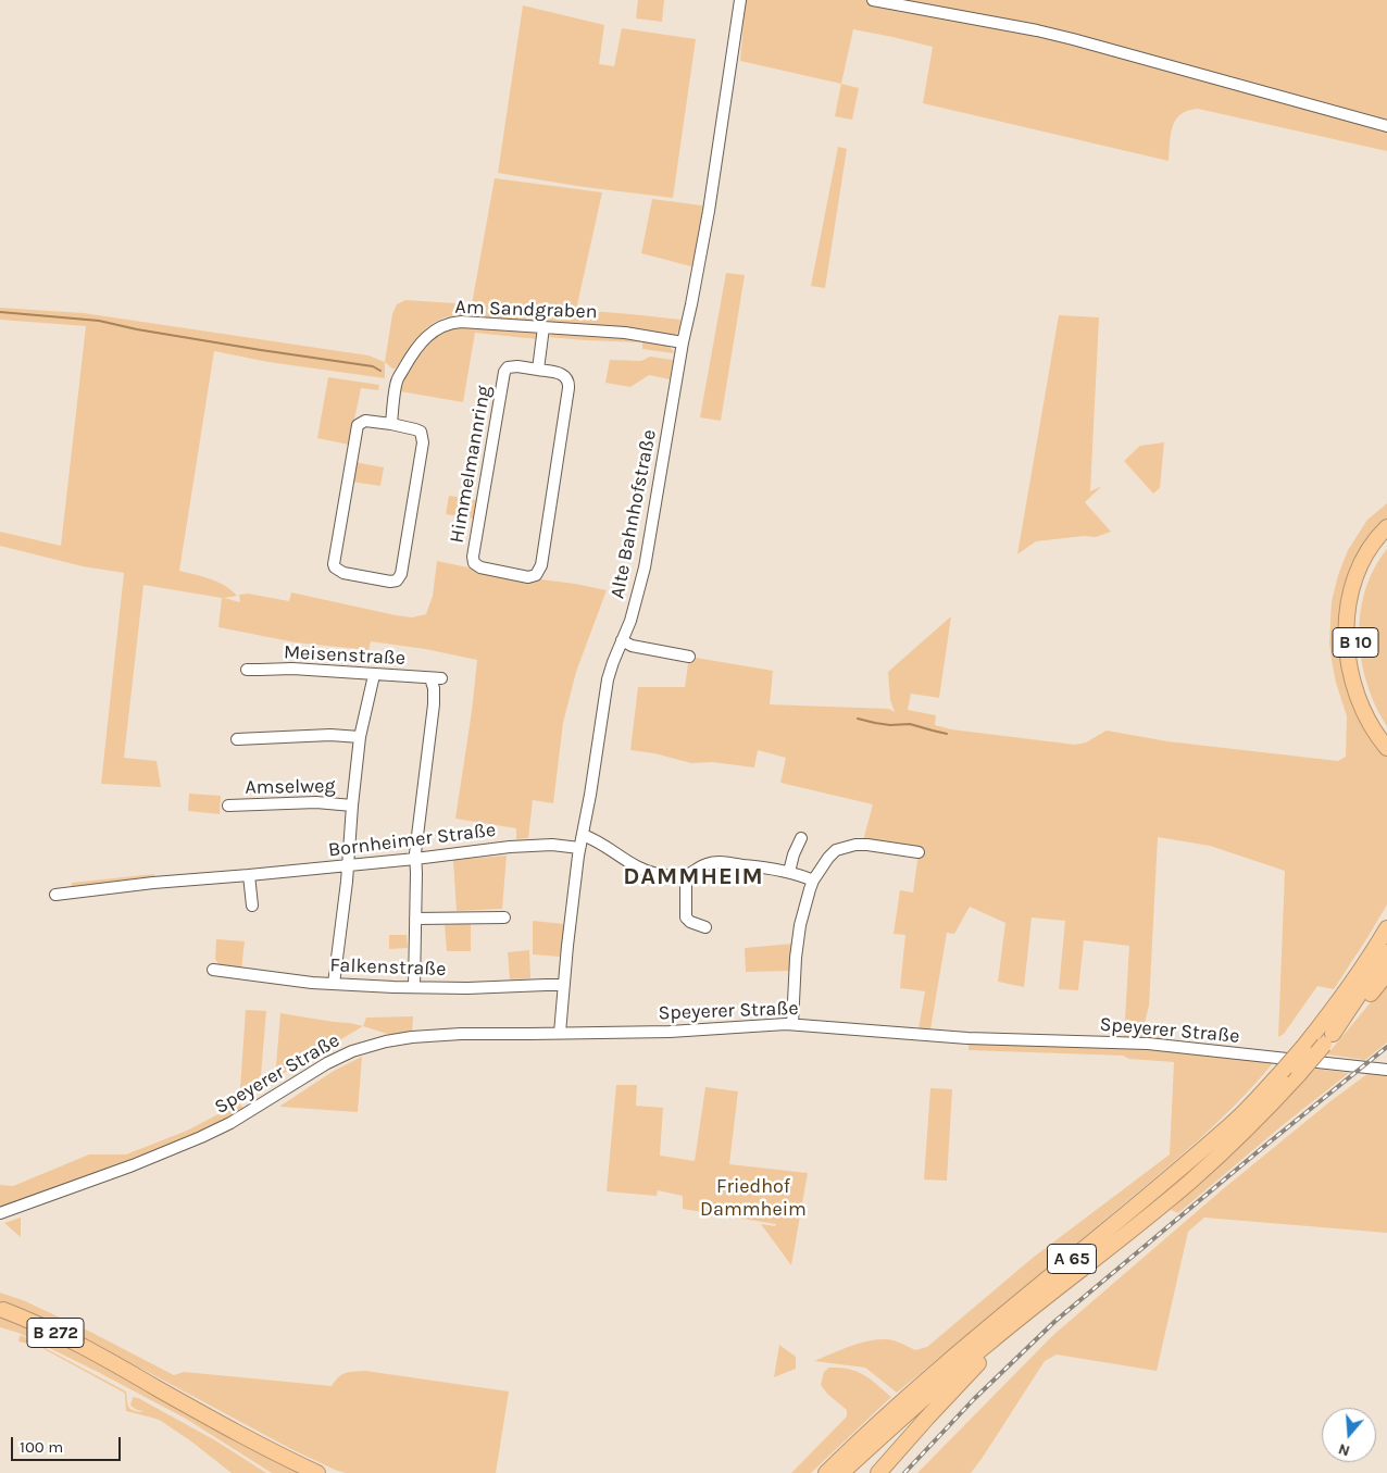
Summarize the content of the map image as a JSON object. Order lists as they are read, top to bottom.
{
  "streets": {
    "highway": ["B 10", "A 65", "B 272"],
    "street": [
      "Am Sandgraben",
      "Himmelmannring",
      "Alte Bahnhofstraße",
      "Meisenstraße",
      "Amselweg",
      "Bornheimer Straße",
      "Falkenstraße",
      "Speyerer Straße"
    ]
  },
  "crossings": [
    ["Am Sandgraben", "Alte Bahnhofstraße"],
    ["Alte Bahnhofstraße", "Bornheimer Straße"],
    ["Alte Bahnhofstraße", "Falkenstraße"],
    ["Alte Bahnhofstraße", "Speyerer Straße"],
    ["Meisenstraße", "Bornheimer Straße"]
  ],
  "districts": ["DAMMHEIM"],
  "parks": ["Friedhof Dammheim"],
  "scale_bar": "100 m",
  "north": "bottom"
}
